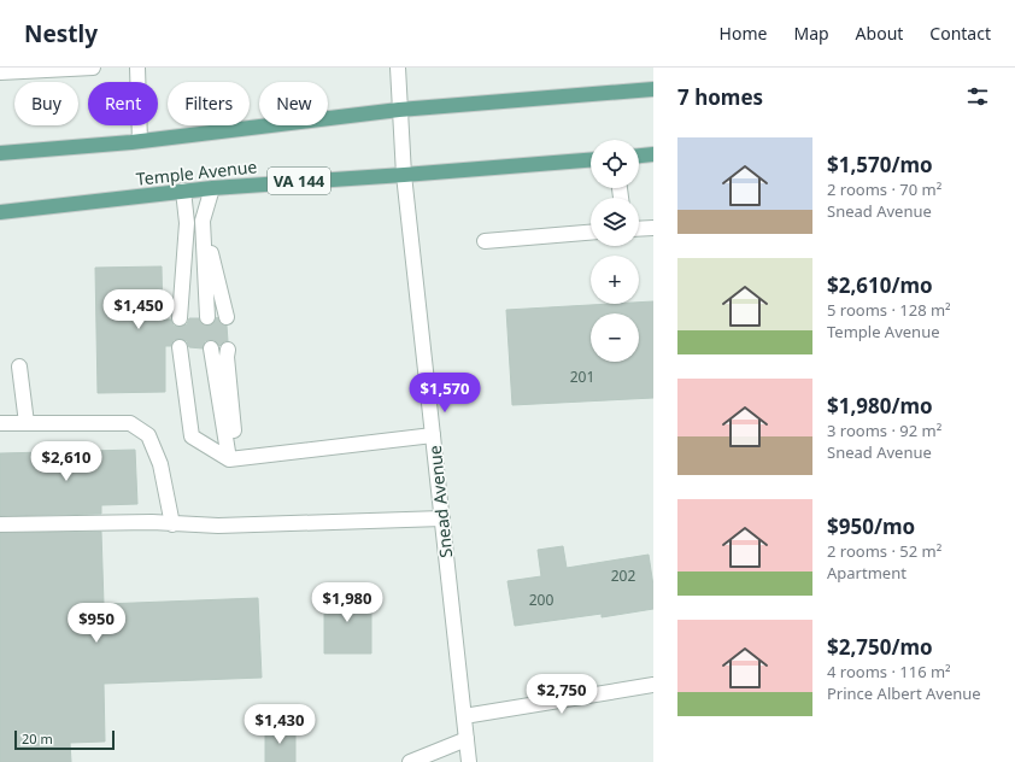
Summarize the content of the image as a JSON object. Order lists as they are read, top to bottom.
{
  "streets": {
    "main road": ["Temple Avenue", "VA 144"],
    "street": ["Snead Avenue"]
  },
  "crossings": [
    ["Temple Avenue", "Snead Avenue"]
  ],
  "house_numbers": ["201", "202", "200"],
  "scale_bar": "20 m",
  "page": {
    "header": "Nestly",
    "nav": [
      "Home",
      "Map",
      "About",
      "Contact"
    ],
    "heading": "7 homes",
    "chip": [
      "Buy",
      "Rent",
      "Filters",
      "New"
    ],
    "list": [
      {
        "name": "$1,570/mo",
        "note": "2 rooms · 70 m² · Snead Avenue"
      },
      {
        "name": "$2,610/mo",
        "note": "5 rooms · 128 m² · Temple Avenue"
      },
      {
        "name": "$1,980/mo",
        "note": "3 rooms · 92 m² · Snead Avenue"
      },
      {
        "name": "$950/mo",
        "note": "2 rooms · 52 m² · Apartment"
      },
      {
        "name": "$2,750/mo",
        "note": "4 rooms · 116 m² · Prince Albert Avenue"
      }
    ],
    "map_buttons": ["+", "−"],
    "price": [
      "$1,450",
      "$1,570",
      "$2,610",
      "$1,980",
      "$950",
      "$2,750",
      "$1,430"
    ],
    "scale": "20 m"
  }
}
